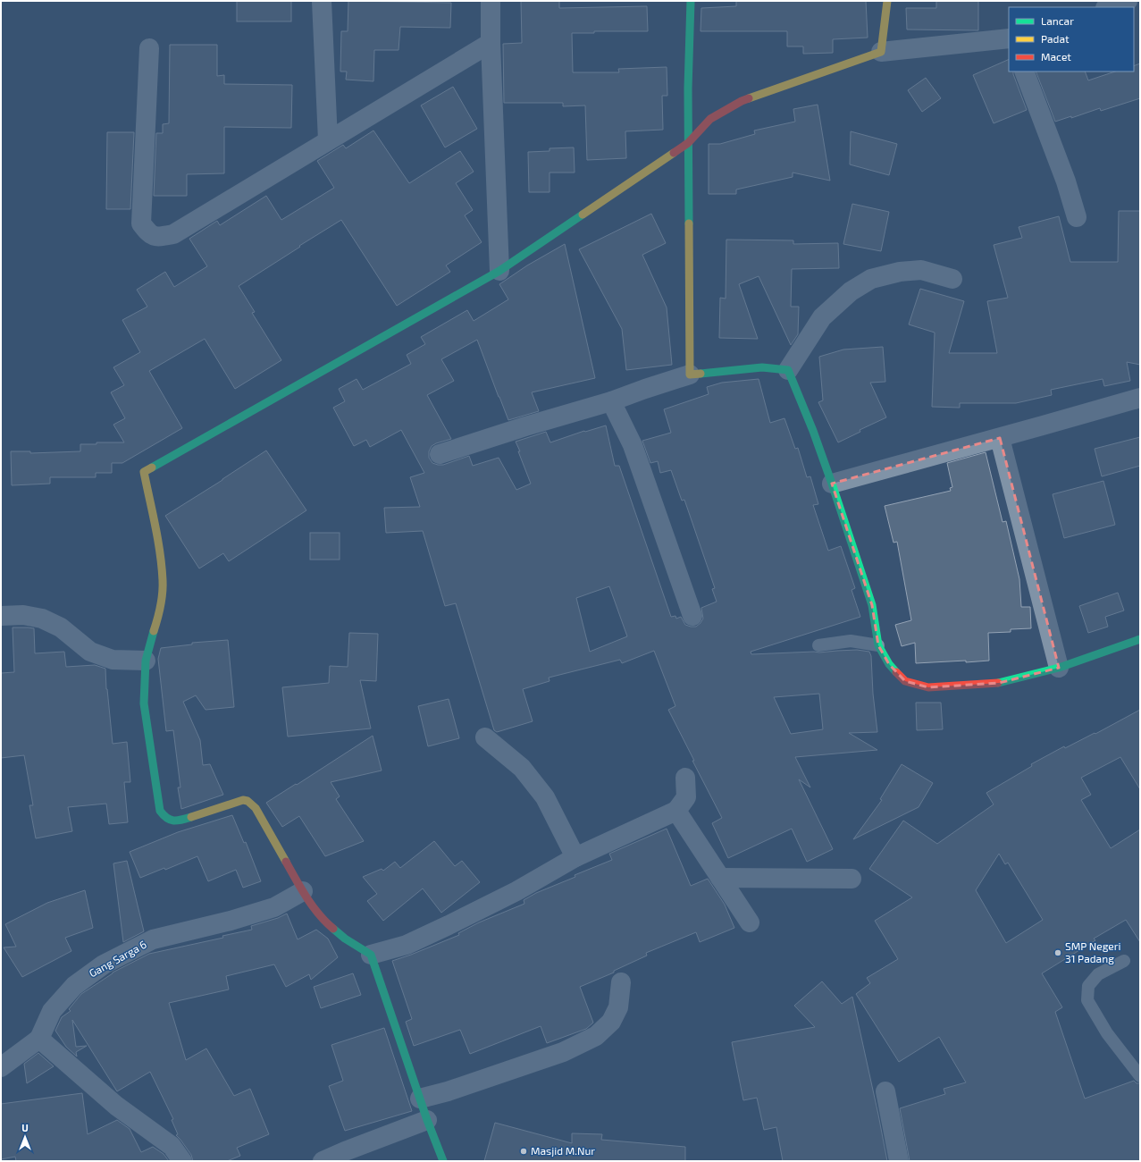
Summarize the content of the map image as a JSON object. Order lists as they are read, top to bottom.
{
  "streets": {
    "street": ["Gang Sarga 6"]
  },
  "places": ["SMP Negeri 31 Padang", "Masjid M.Nur"],
  "legend": ["Lancar", "Padat", "Macet"],
  "north": "top"
}
